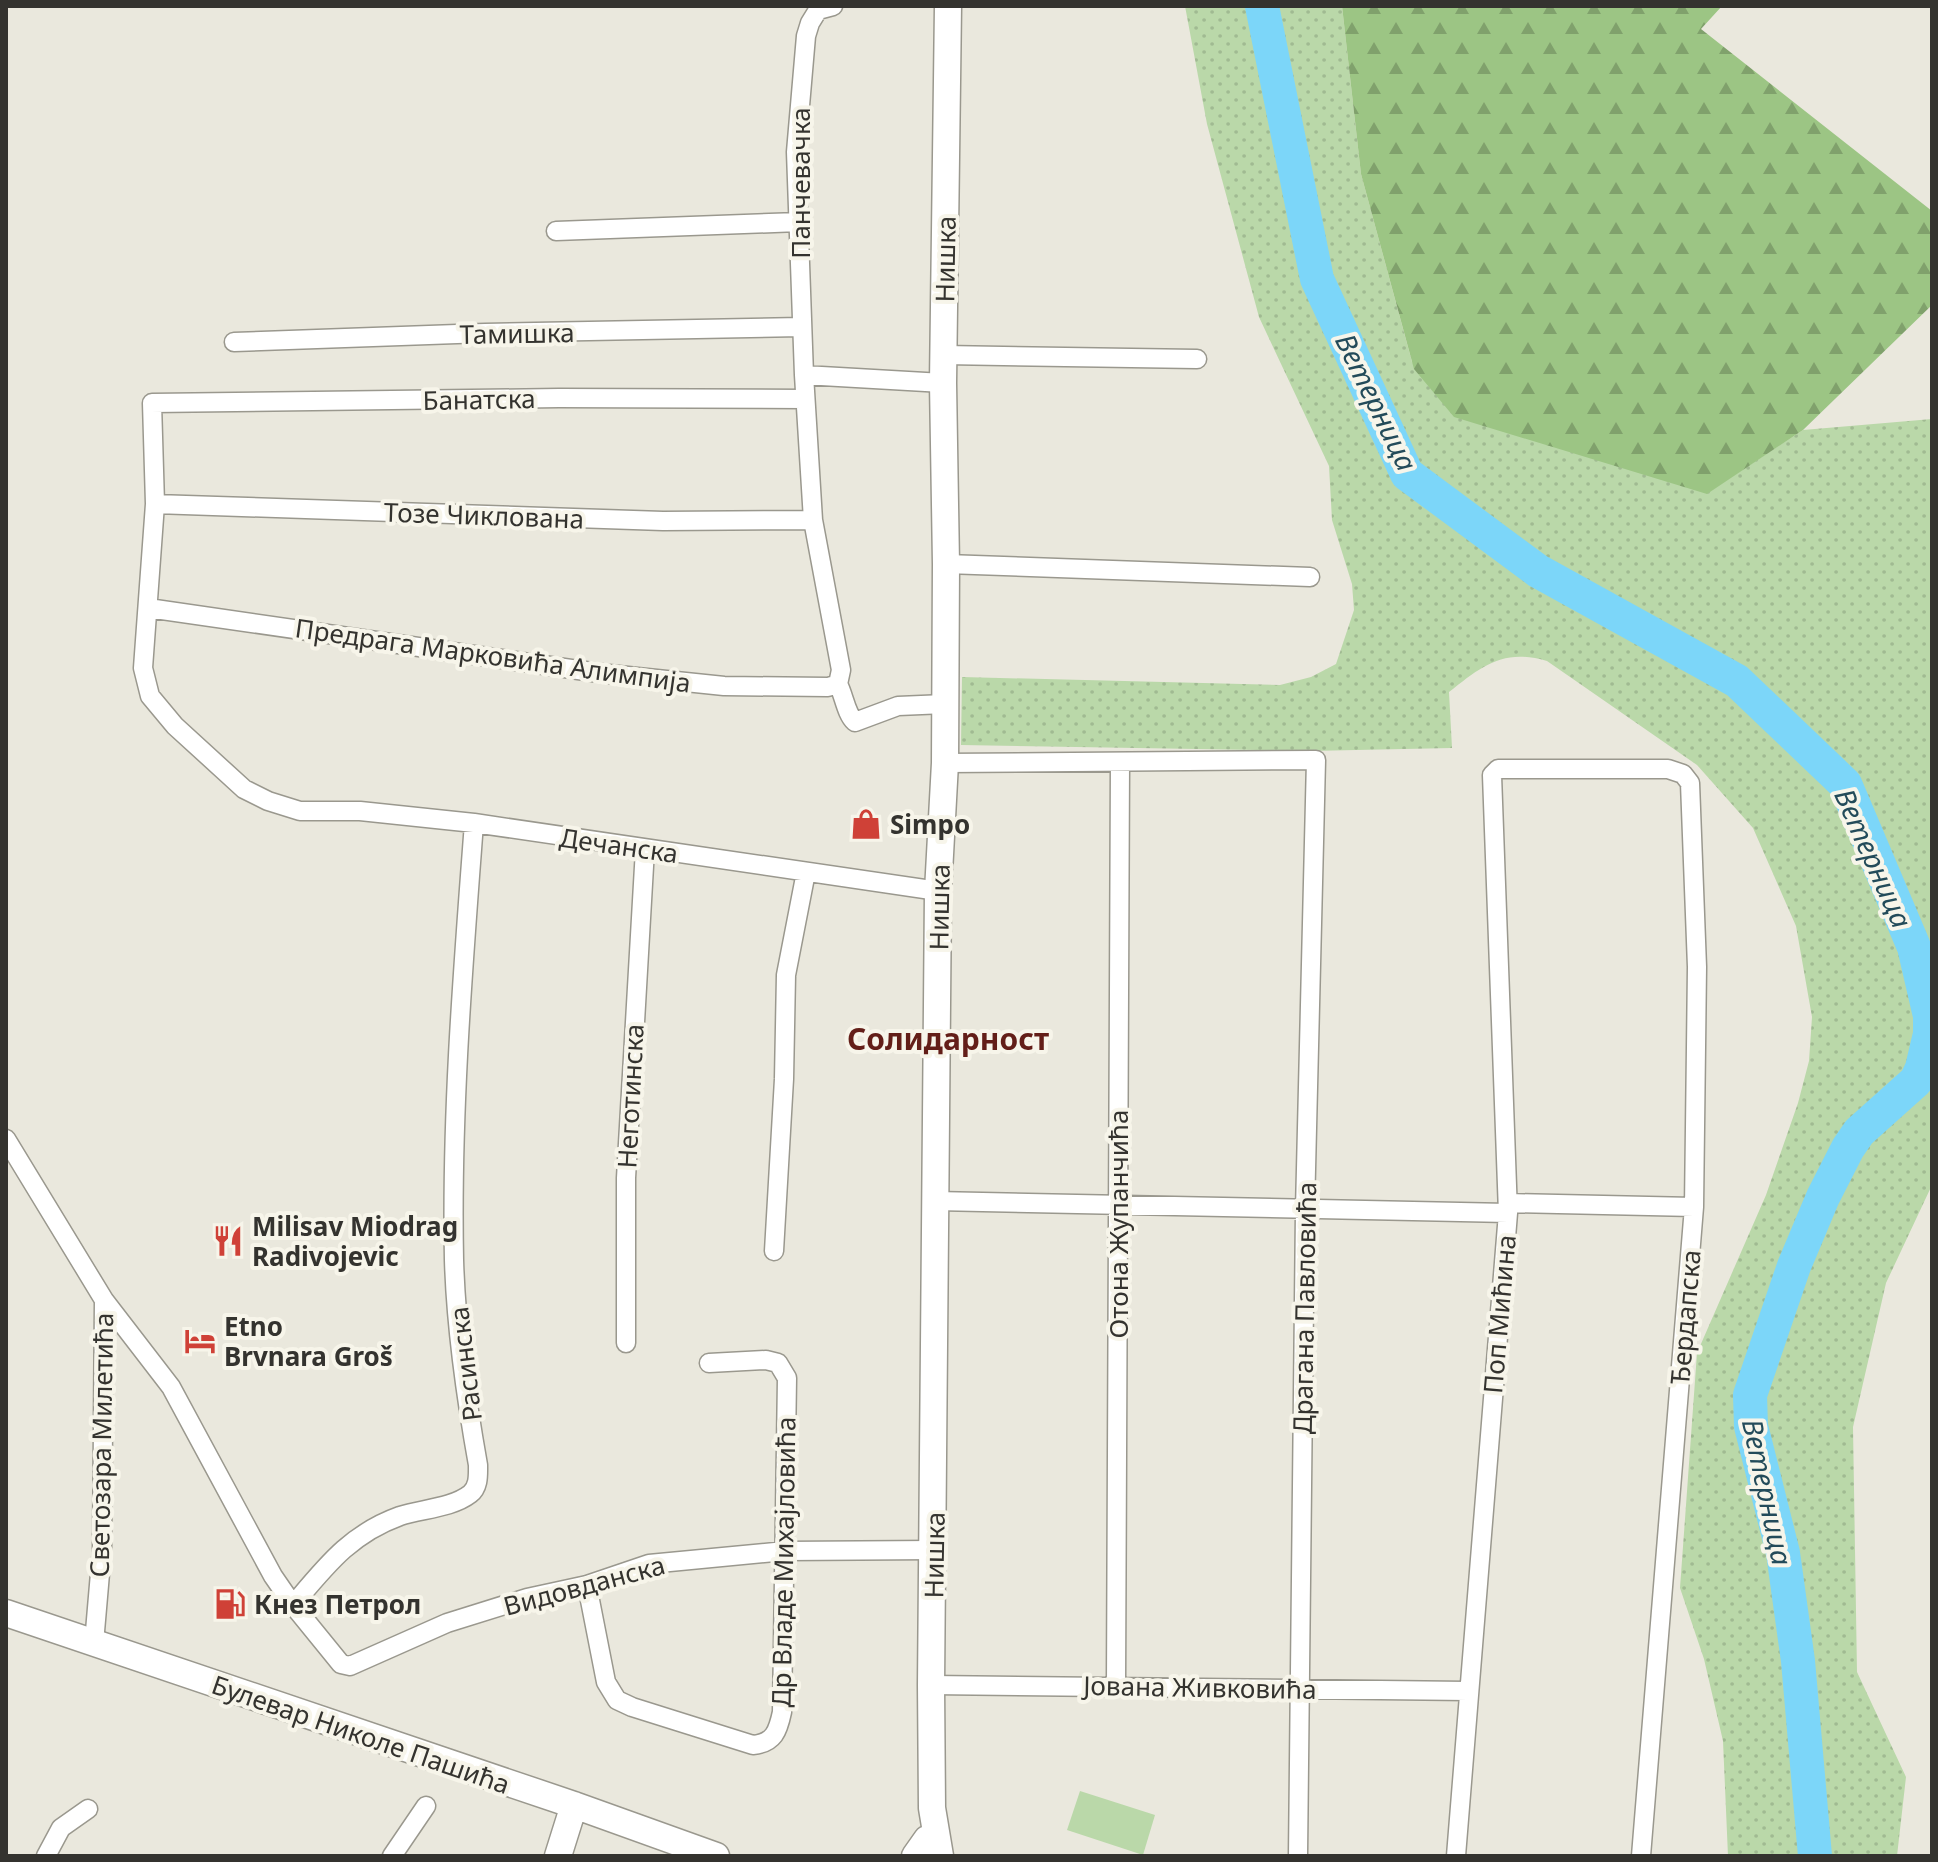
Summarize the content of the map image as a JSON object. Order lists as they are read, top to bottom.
{
  "streets": {
    "main road": ["Нишка", "Булевар Николе Пашића"],
    "street": [
      "Панчевачка",
      "Тамишка",
      "Банатска",
      "Тозе Чиклована",
      "Предрага Марковића Алимпија",
      "Дечанска",
      "Неготинска",
      "Отона Жупанчића",
      "Драгана Павловића",
      "Поп Мићина",
      "Ђердапска",
      "Расинска",
      "Светозара Милетића",
      "Др Владе Михајловића",
      "Видовданска",
      "Јована Живковића"
    ]
  },
  "crossings": [
    ["Панчевачка", "Тамишка"],
    ["Нишка", "Дечанска"],
    ["Нишка", "Видовданска"],
    ["Нишка", "Јована Живковића"],
    ["Банатска", "Дечанска"],
    ["Тозе Чиклована", "Дечанска"],
    ["Предрага Марковића Алимпија", "Дечанска"],
    ["Дечанска", "Неготинска"],
    ["Дечанска", "Расинска"],
    ["Отона Жупанчића", "Драгана Павловића"],
    ["Отона Жупанчића", "Јована Живковића"],
    ["Драгана Павловића", "Јована Живковића"],
    ["Поп Мићина", "Ђердапска"],
    ["Поп Мићина", "Јована Живковића"],
    ["Расинска", "Светозара Милетића"],
    ["Светозара Милетића", "Видовданска"],
    ["Светозара Милетића", "Булевар Николе Пашића"],
    ["Др Владе Михајловића", "Видовданска"]
  ],
  "districts": ["Солидарност"],
  "water": ["Ветерница"],
  "places": {
    "shop": ["Simpo"],
    "restaurant": ["Milisav Miodrag Radivojevic"],
    "hotel": ["Etno Brvnara Groš"],
    "fuel station": ["Кнез Петрол"]
  }
}
